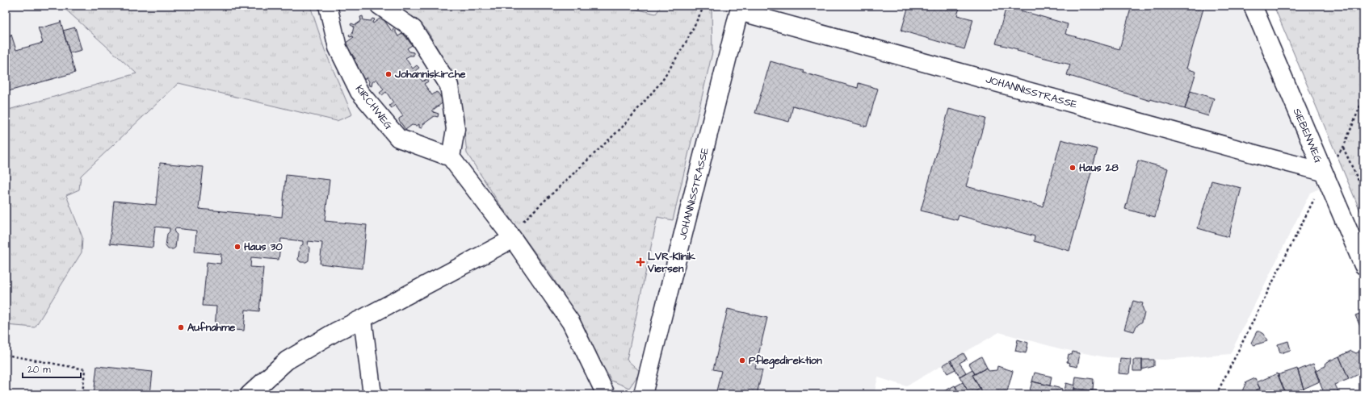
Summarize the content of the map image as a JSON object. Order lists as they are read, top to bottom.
{
  "streets": {
    "street": ["JOHANNISSTRASSE", "KIRCHWEG", "SIEBENWEG"]
  },
  "crossings": [
    ["JOHANNISSTRASSE", "SIEBENWEG"]
  ],
  "places": {
    "other": [
      "Johanniskirche",
      "Haus 28",
      "Haus 30",
      "Aufnahme",
      "Pflegedirektion"
    ],
    "health": ["LVR-Klinik Viersen"]
  },
  "scale_bar": "20 m"
}
